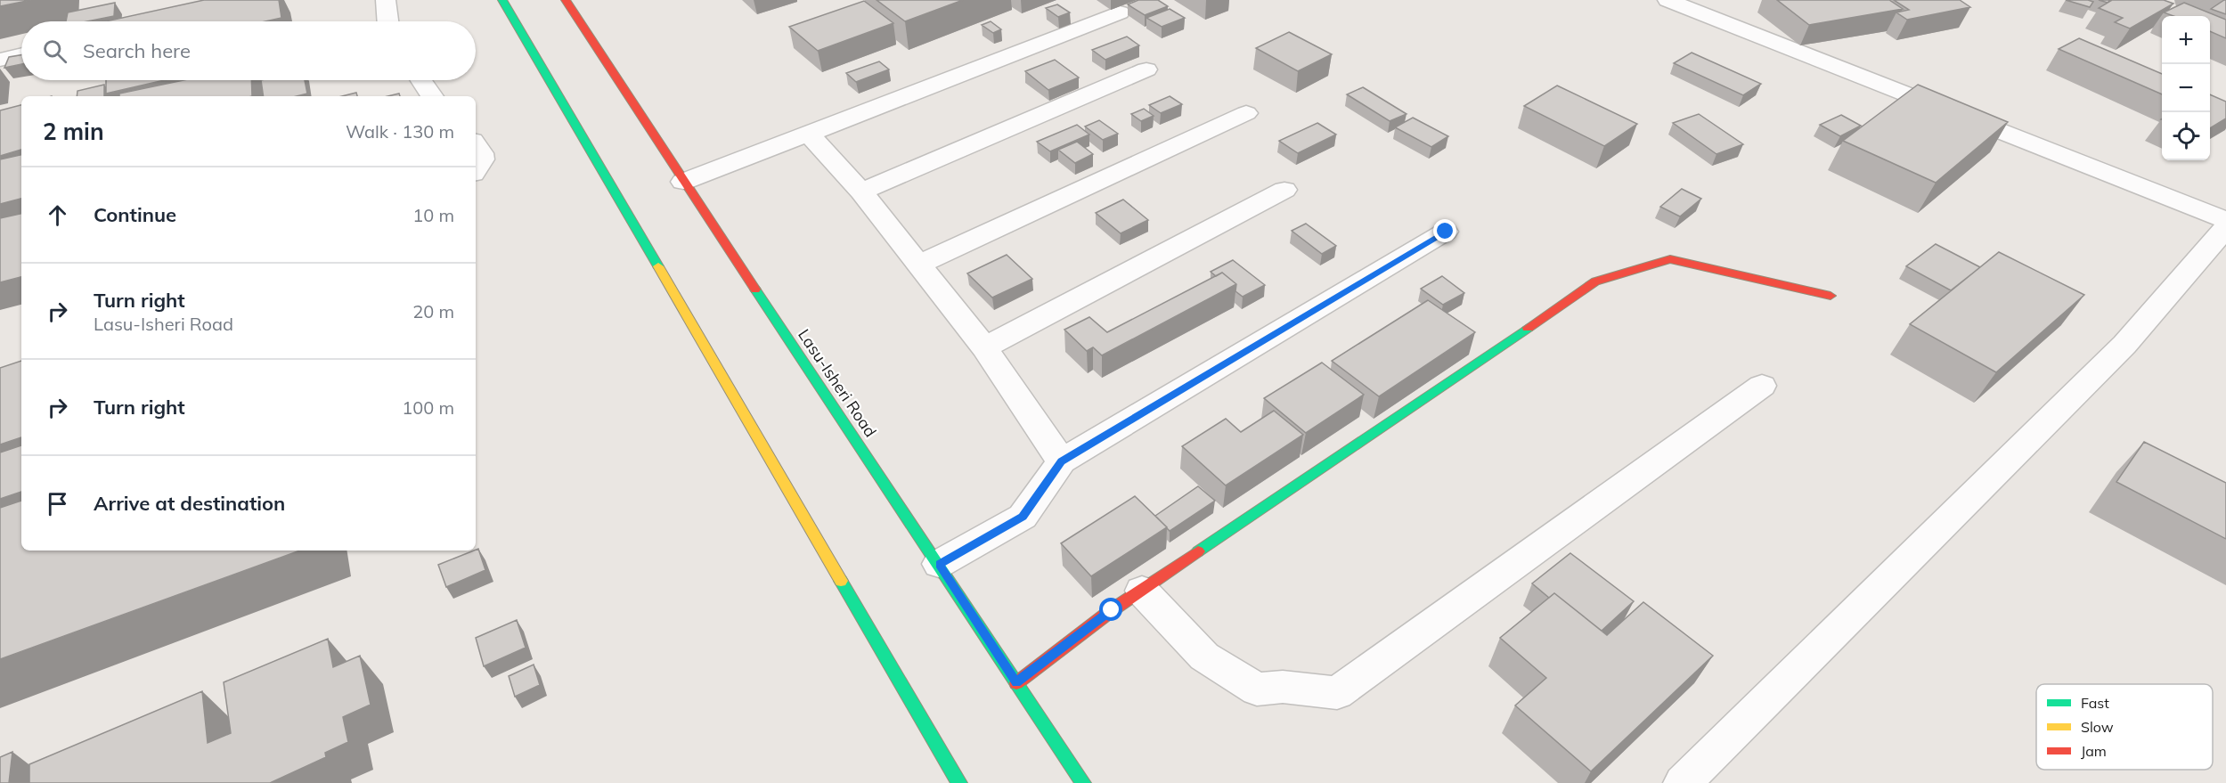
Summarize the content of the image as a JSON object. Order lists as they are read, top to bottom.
{
  "streets": {
    "main road": ["Lasu-Isheri Road"]
  },
  "legend": ["Fast", "Slow", "Jam"],
  "page": {
    "map_buttons": ["+", "−"],
    "search": "Search here",
    "heading": ["2 min", "Walk · 130 m"],
    "list": [
      ["Continue", "10 m"],
      ["Turn right", "Lasu-Isheri Road", "20 m"],
      ["Turn right", "100 m"],
      "Arrive at destination"
    ]
  }
}
